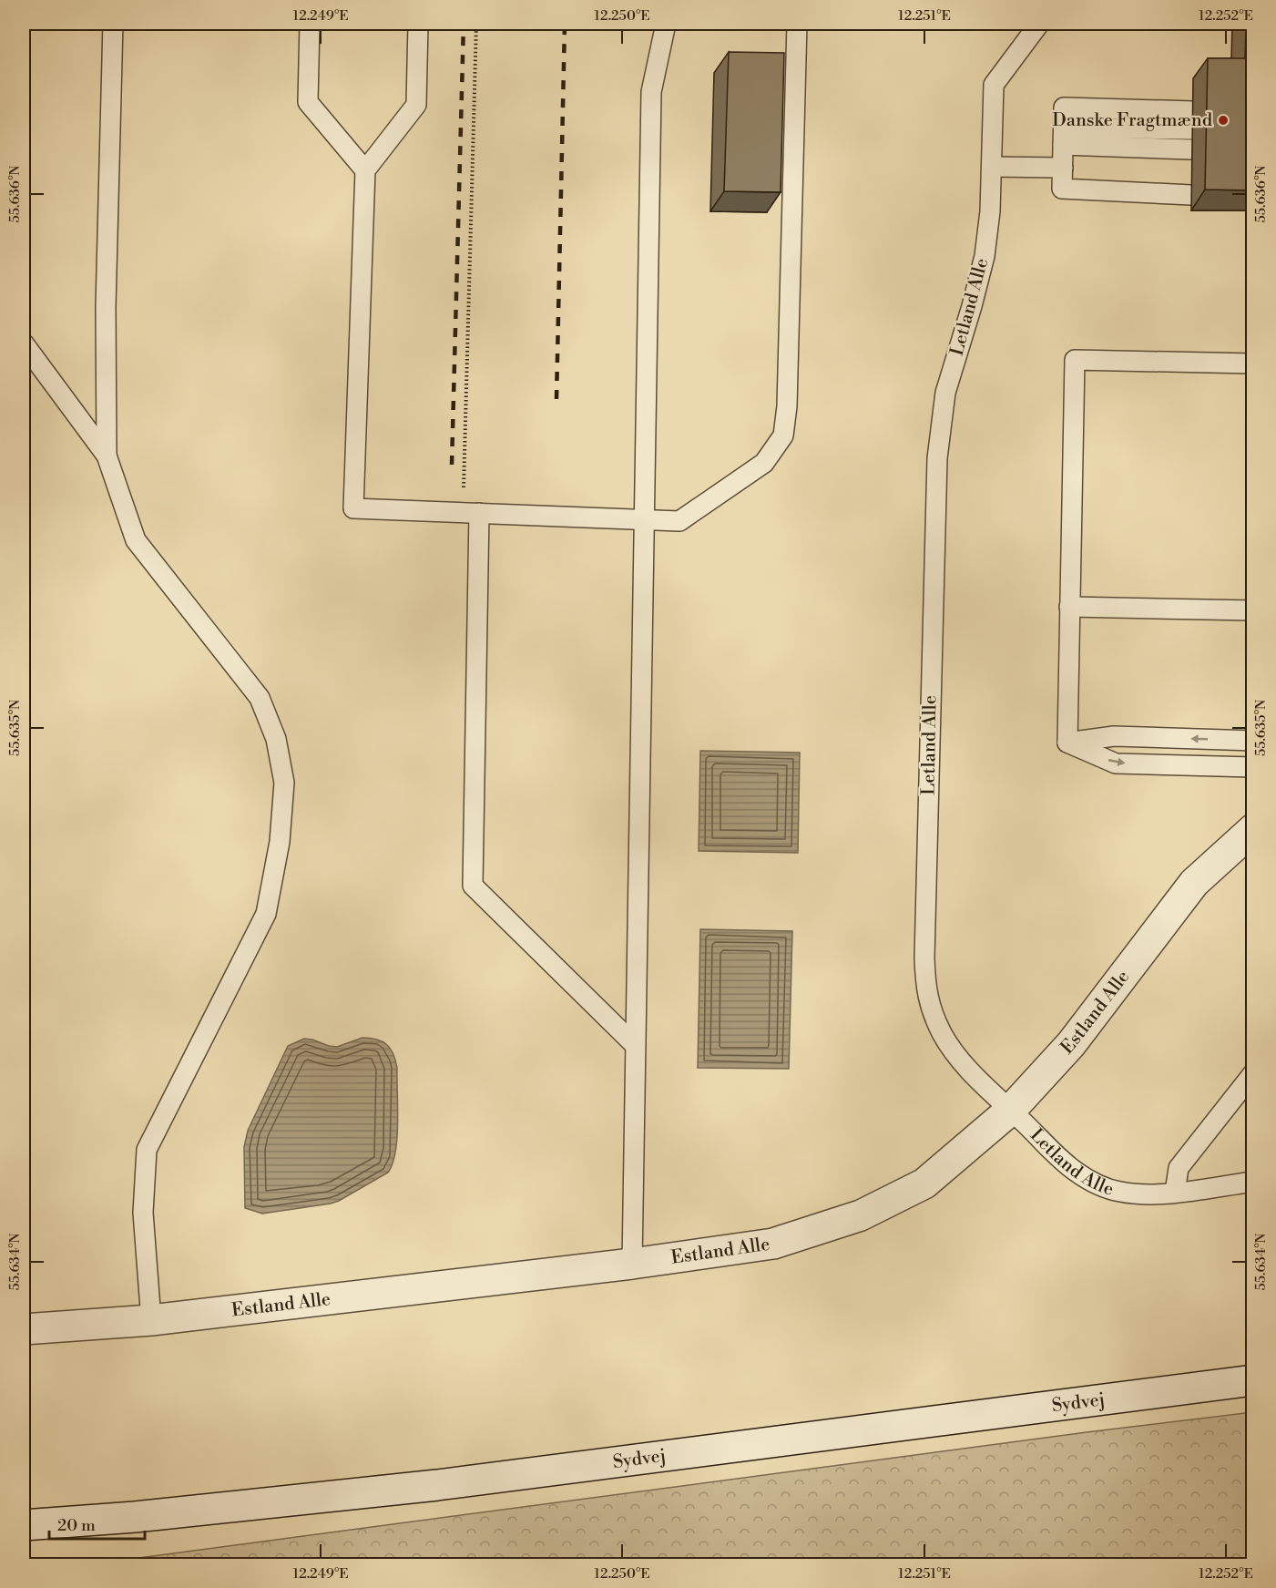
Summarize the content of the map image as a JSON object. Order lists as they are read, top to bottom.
{
  "streets": {
    "street": ["Estland Alle", "Sydvej"],
    "lane": ["Letland Alle"]
  },
  "crossings": [
    ["Letland Alle", "Estland Alle"]
  ],
  "places": ["Danske Fragtmænd"],
  "scale_bar": "20 m",
  "coordinates": [
    "12.249°E",
    "12.250°E",
    "12.251°E",
    "12.252°E",
    "55.636°N",
    "55.635°N",
    "55.634°N"
  ]
}
